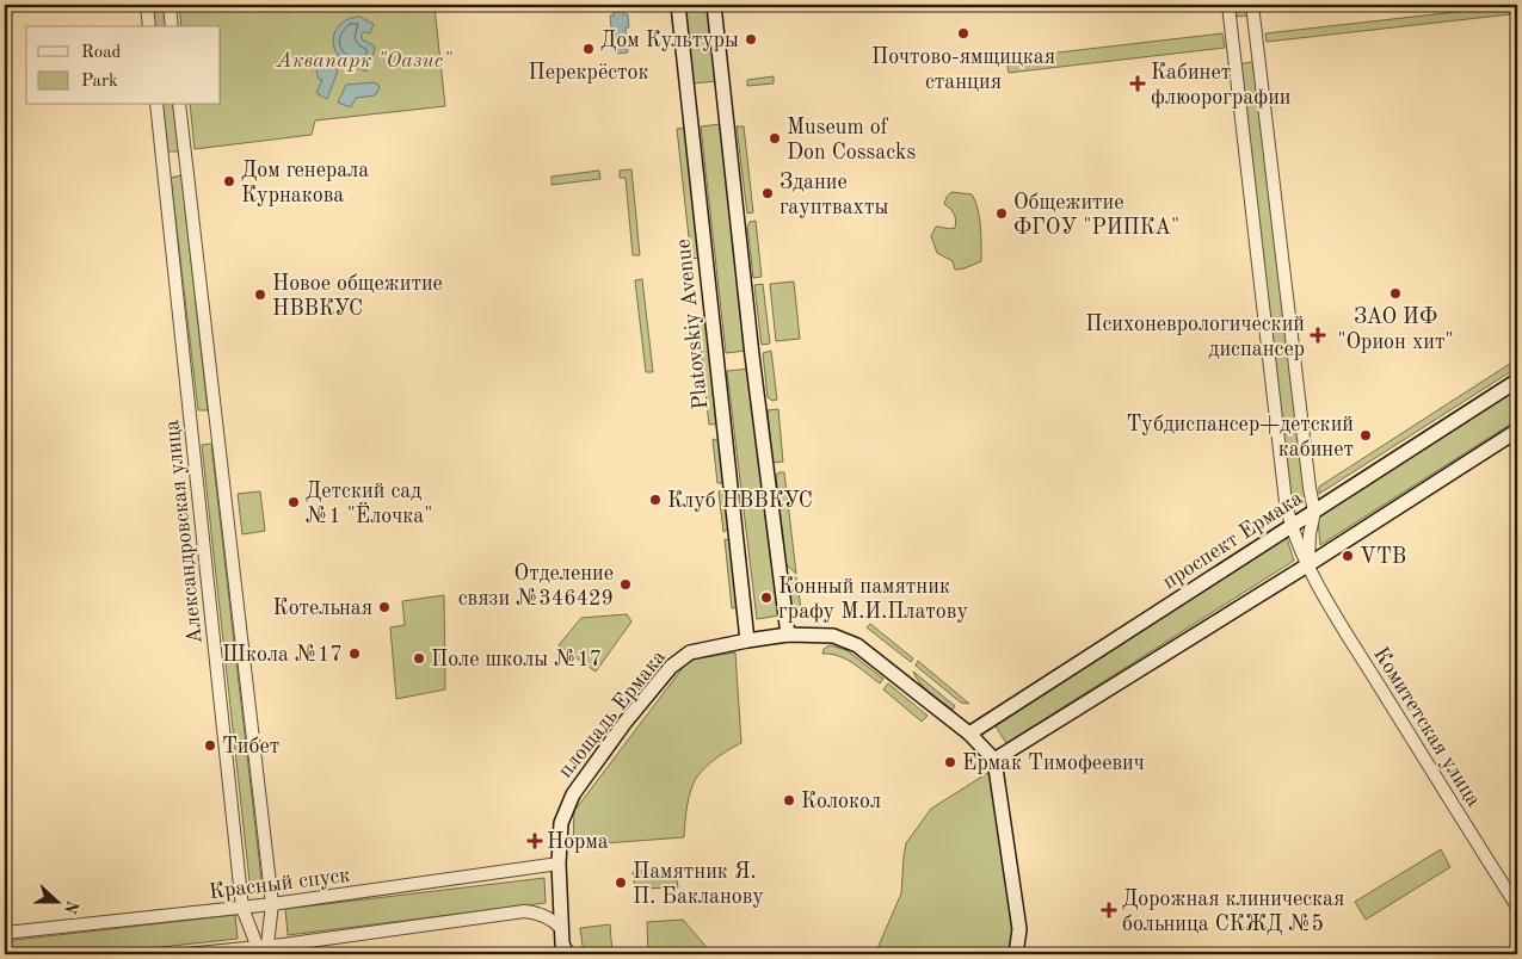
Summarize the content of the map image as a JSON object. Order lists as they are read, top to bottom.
{
  "streets": {
    "main road": ["Platovskiy Avenue", "проспект Ермака", "площадь Ермака"],
    "street": ["Александровская улица", "Комитетская улица", "Красный спуск"]
  },
  "crossings": [
    ["Platovskiy Avenue", "площадь Ермака"],
    ["Александровская улица", "Красный спуск"],
    ["проспект Ермака", "площадь Ермака"],
    ["проспект Ермака", "Комитетская улица"],
    ["площадь Ермака", "Красный спуск"]
  ],
  "parks": ["Аквапарк \"Оазис\""],
  "places": {
    "other": [
      "Почтово-ямщицкая станция",
      "Дом Культуры",
      "Перекрёсток",
      "Museum of Don Cossacks",
      "Дом генерала Курнакова",
      "Здание гауптвахты",
      "Общежитие ФГОУ \"РИПКА\"",
      "ЗАО ИФ \"Орион хит\"",
      "Новое общежитие НВВКУС",
      "Тубдиспансер+детский кабинет",
      "Клуб НВВКУС",
      "Детский сад №1 \"Ёлочка\"",
      "VTB",
      "Отделение связи №346429",
      "Конный памятник графу М.И.Платову",
      "Котельная",
      "Школа №17",
      "Поле школы №17",
      "Тибет",
      "Ермак Тимофеевич",
      "Колокол",
      "Памятник Я. П. Бакланову"
    ],
    "health": [
      "Кабинет флюорографии",
      "Психоневрологический диспансер",
      "Норма",
      "Дорожная клиническая больница СКЖД №5"
    ]
  },
  "legend": ["Road", "Park"],
  "north": "right"
}
